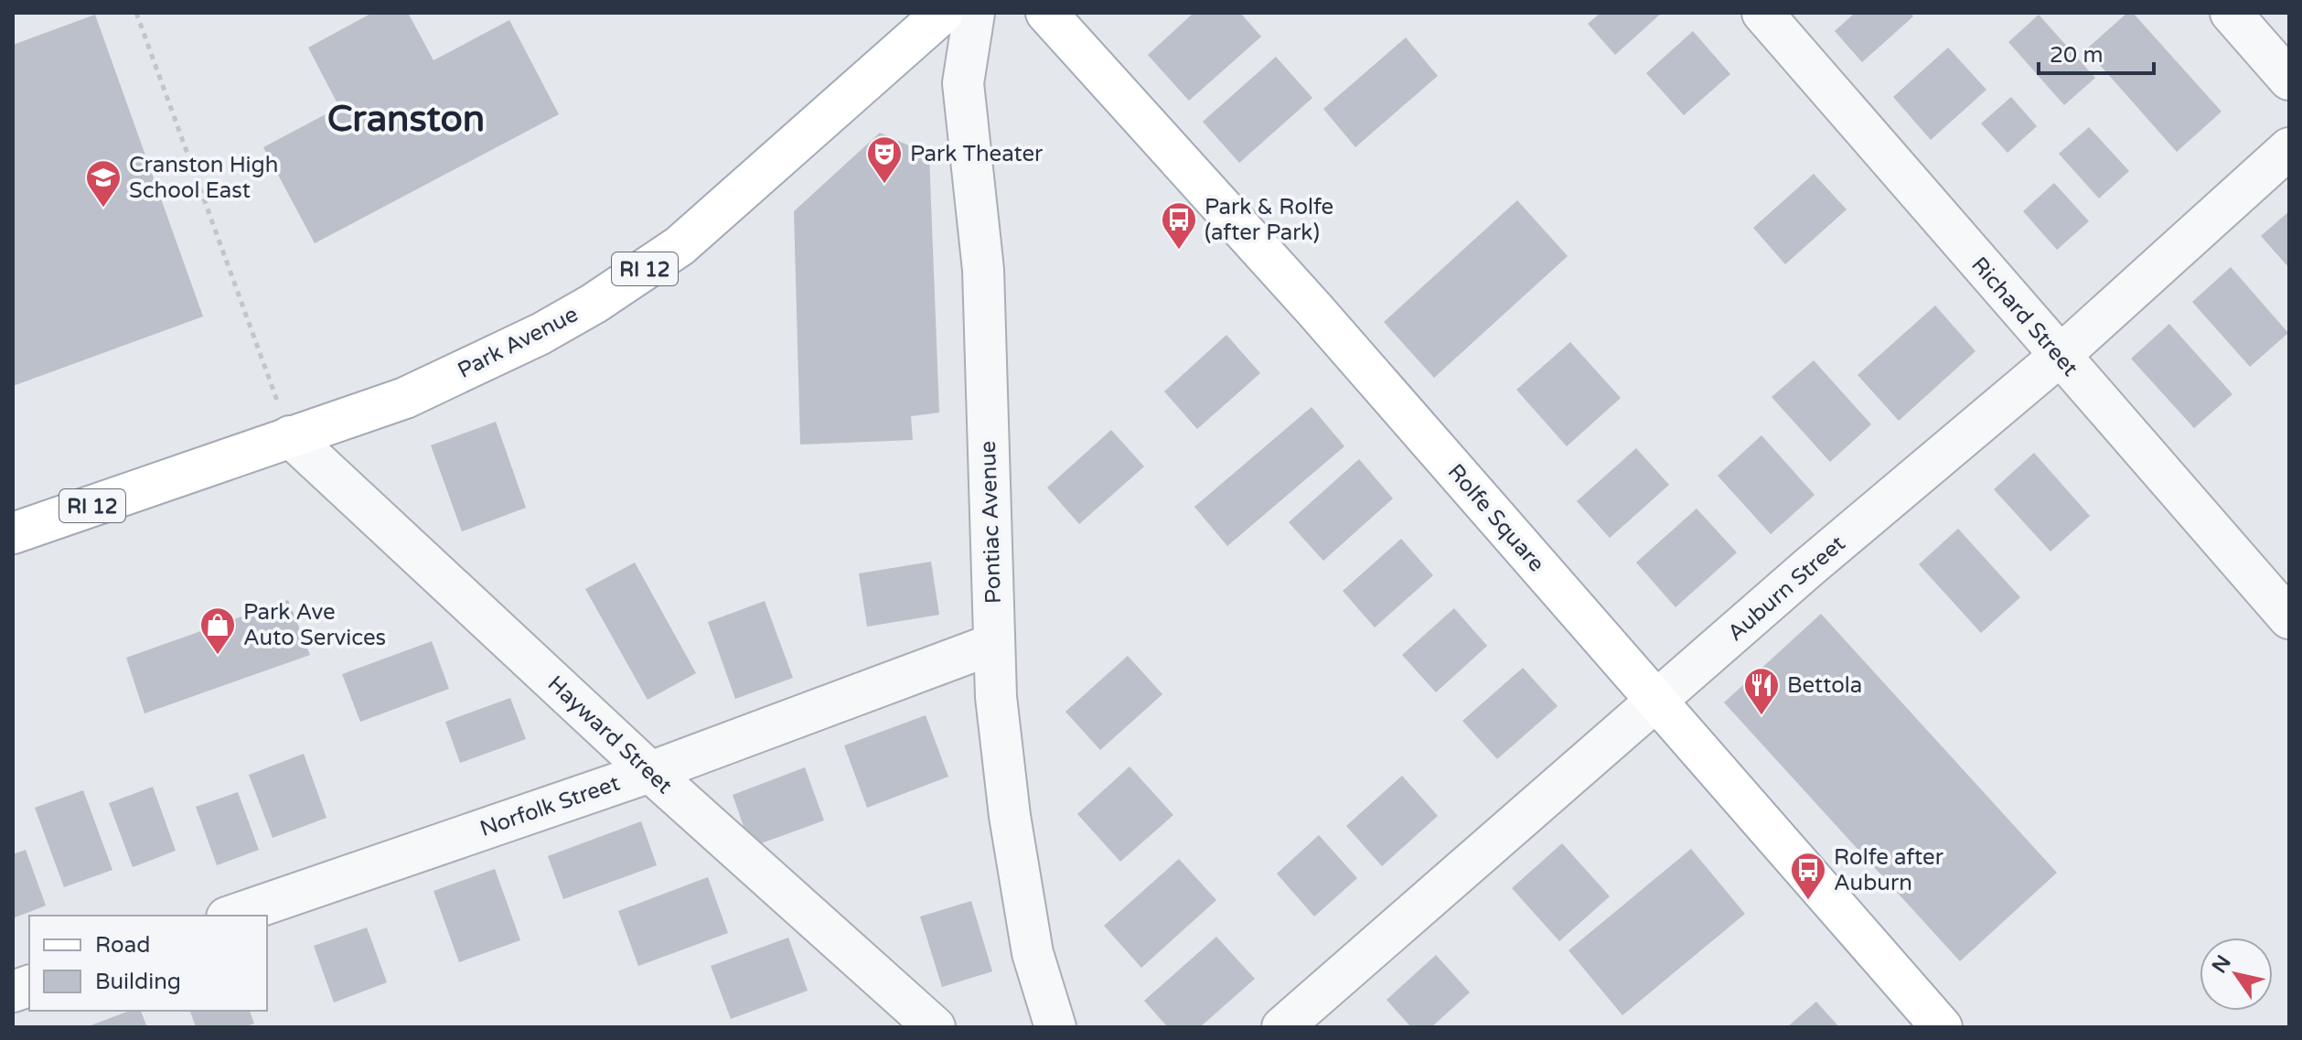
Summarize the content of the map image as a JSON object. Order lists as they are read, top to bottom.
{
  "streets": {
    "main road": ["RI 12", "Park Avenue", "Rolfe Square"],
    "street": [
      "Richard Street",
      "Pontiac Avenue",
      "Auburn Street",
      "Hayward Street",
      "Norfolk Street"
    ]
  },
  "crossings": [
    ["Richard Street", "Auburn Street"],
    ["Park Avenue", "Hayward Street"],
    ["Rolfe Square", "Auburn Street"],
    ["Pontiac Avenue", "Norfolk Street"],
    ["Hayward Street", "Norfolk Street"]
  ],
  "districts": ["Cranston"],
  "places": {
    "theatre": ["Park Theater"],
    "school or university": ["Cranston High School East"],
    "bus stop": ["Park & Rolfe (after Park)", "Rolfe after Auburn"],
    "shop": ["Park Ave Auto Services"],
    "restaurant": ["Bettola"]
  },
  "legend": ["Road", "Building"],
  "scale_bar": "20 m",
  "north": "top left"
}
